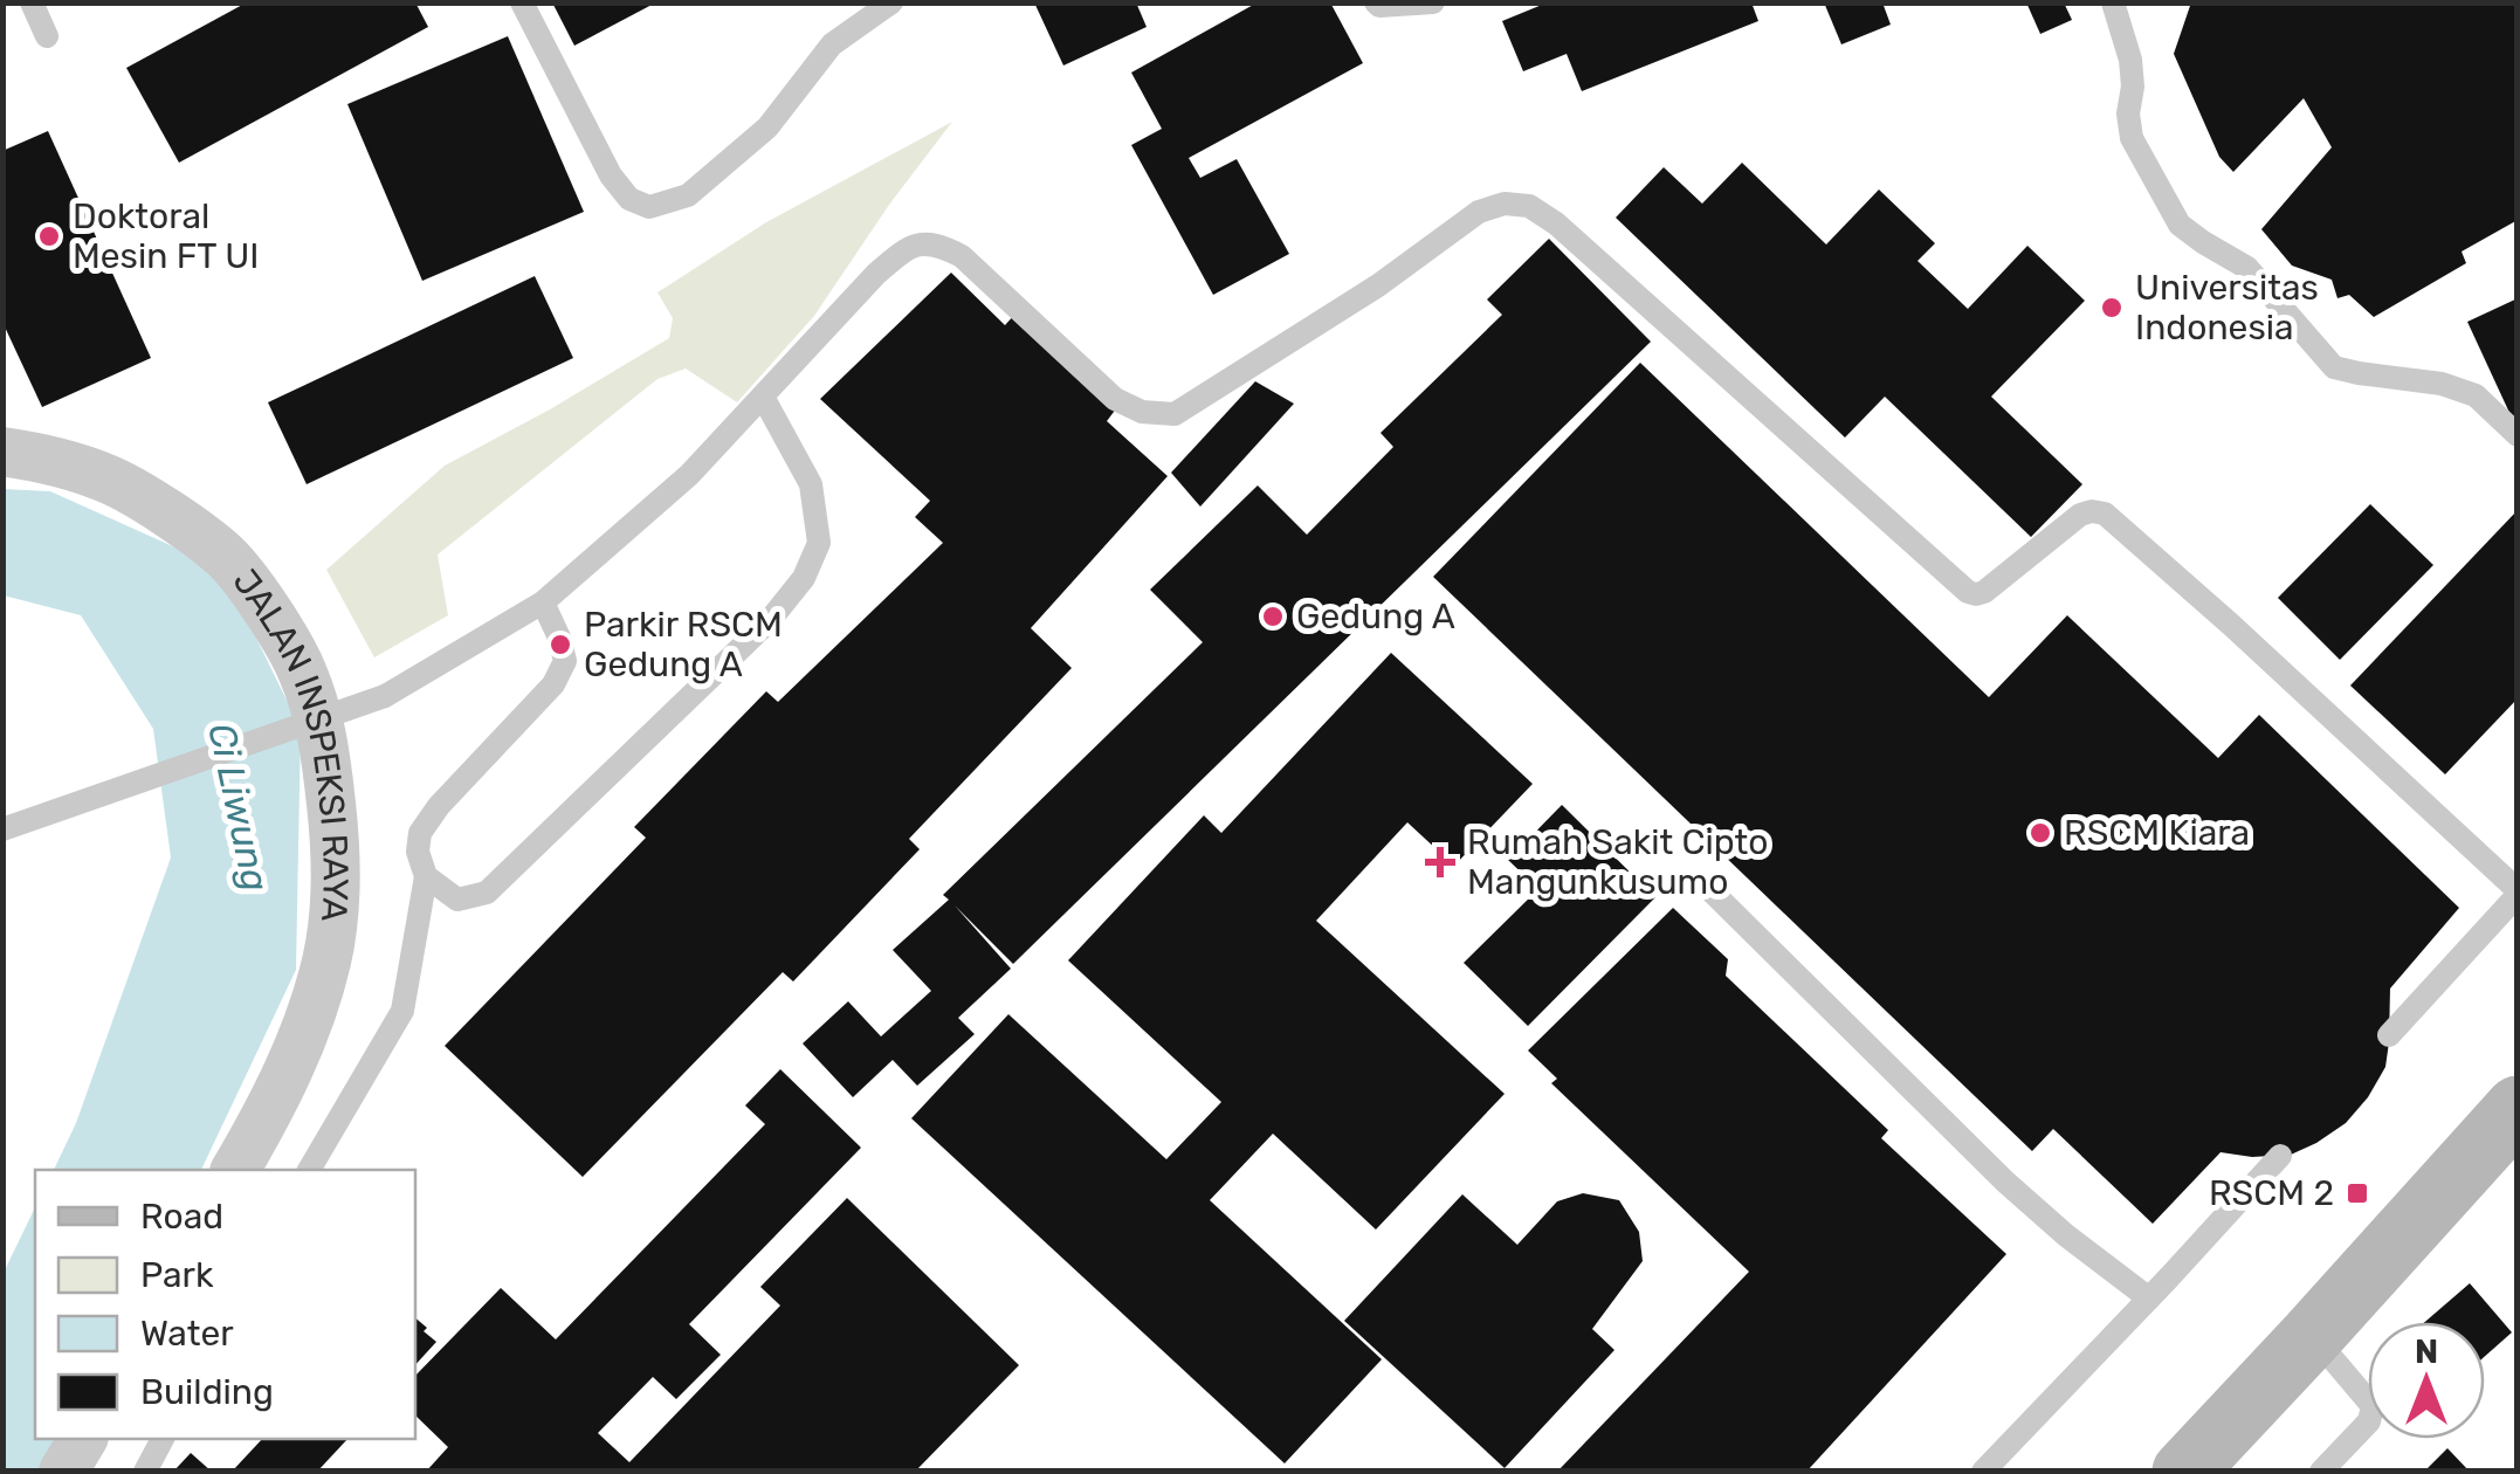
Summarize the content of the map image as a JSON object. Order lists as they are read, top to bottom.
{
  "streets": {
    "street": ["JALAN INSPEKSI RAYA"]
  },
  "water": ["Ci Liwung"],
  "places": {
    "other": [
      "Doktoral Mesin FT UI",
      "Universitas Indonesia",
      "Gedung A",
      "Parkir RSCM Gedung A",
      "RSCM Kiara"
    ],
    "health": ["Rumah Sakit Cipto Mangunkusumo"],
    "transit": ["RSCM 2"]
  },
  "legend": [
    "Road",
    "Park",
    "Water",
    "Building"
  ],
  "north": "top"
}
